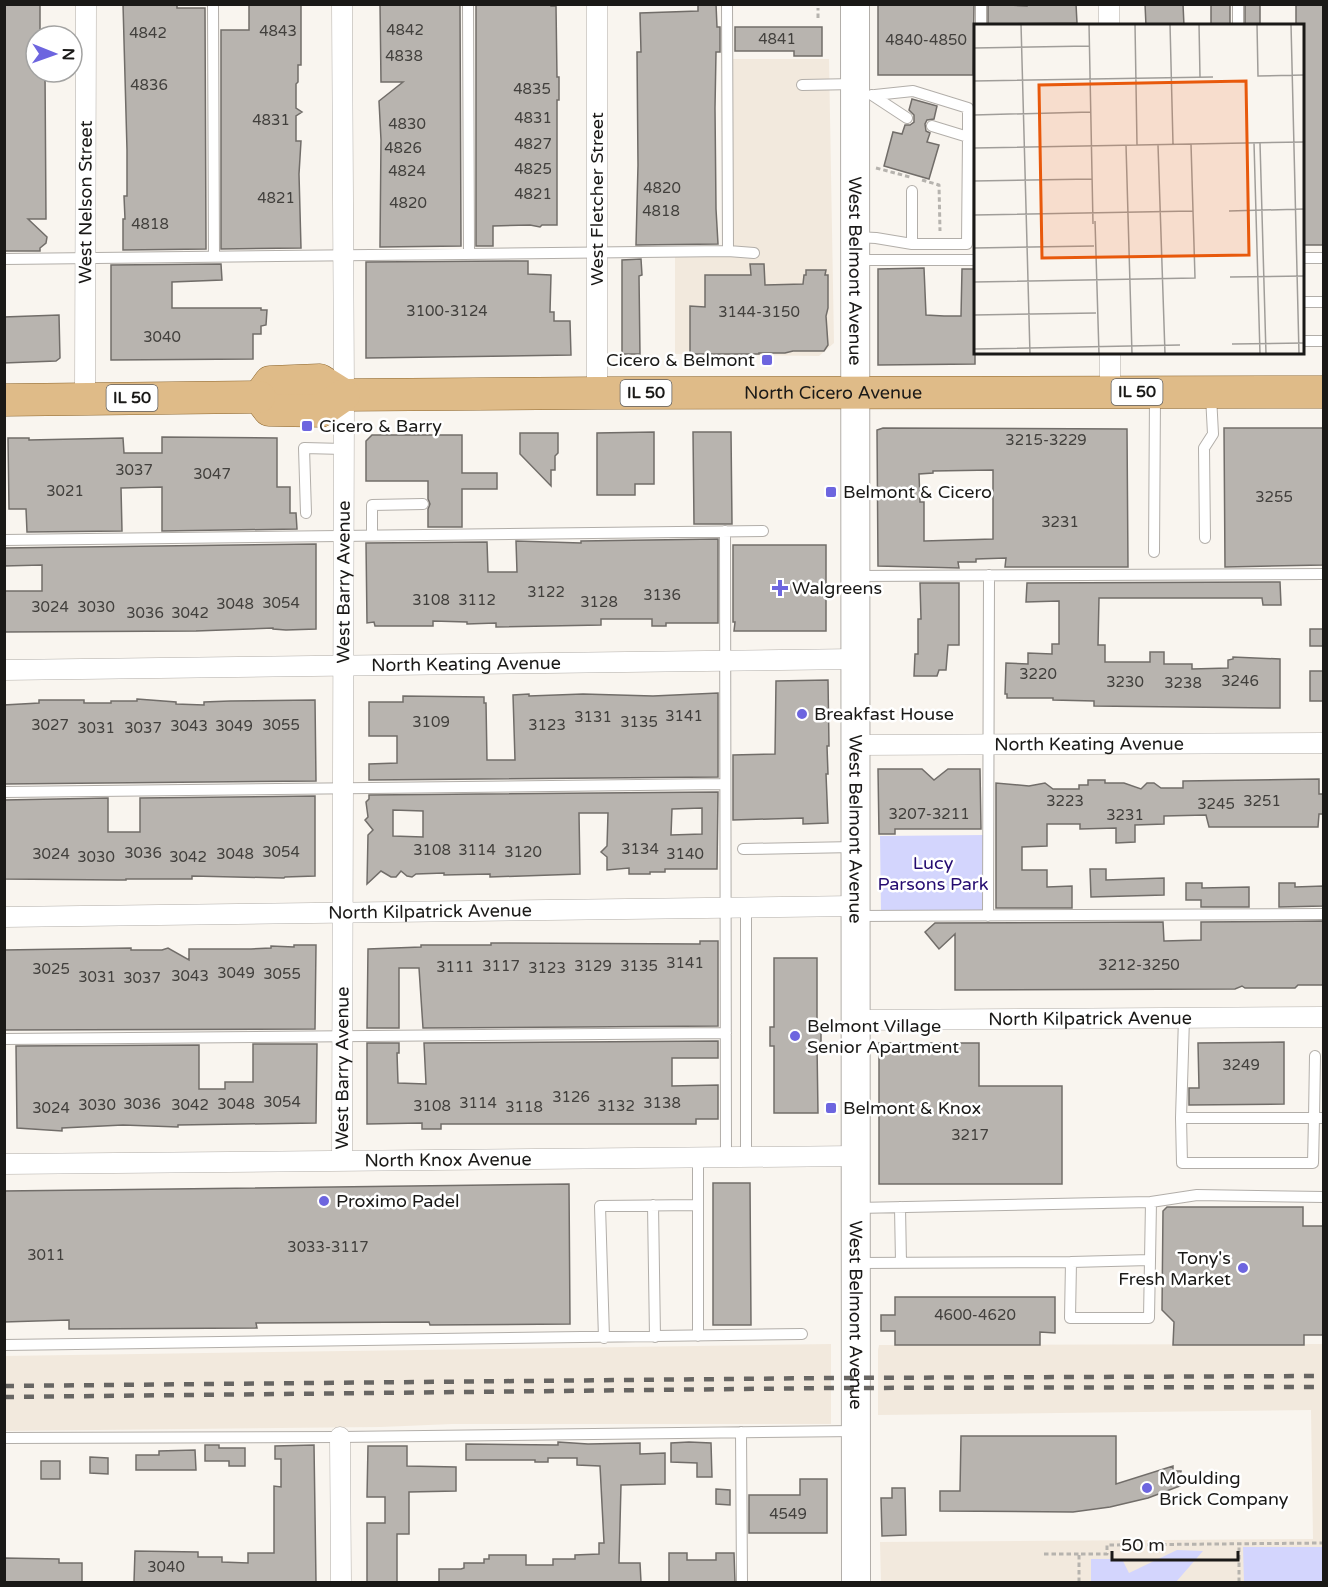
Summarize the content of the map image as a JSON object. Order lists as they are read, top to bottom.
{
  "streets": {
    "main road": ["West Belmont Avenue", "IL 50", "North Cicero Avenue"],
    "street": [
      "West Fletcher Street",
      "West Nelson Street",
      "West Barry Avenue",
      "North Keating Avenue",
      "North Kilpatrick Avenue",
      "North Knox Avenue"
    ]
  },
  "crossings": [
    ["West Fletcher Street", "North Cicero Avenue"],
    ["West Nelson Street", "IL 50"],
    ["West Belmont Avenue", "North Cicero Avenue"],
    ["West Belmont Avenue", "North Keating Avenue"],
    ["West Belmont Avenue", "North Kilpatrick Avenue"],
    ["West Belmont Avenue", "North Knox Avenue"],
    ["IL 50", "North Cicero Avenue"],
    ["IL 50", "West Barry Avenue"],
    ["North Cicero Avenue", "West Barry Avenue"],
    ["West Barry Avenue", "North Keating Avenue"],
    ["West Barry Avenue", "North Kilpatrick Avenue"],
    ["West Barry Avenue", "North Knox Avenue"]
  ],
  "parks": ["Lucy Parsons Park"],
  "places": {
    "transit": [
      "Cicero & Belmont",
      "Cicero & Barry",
      "Belmont & Cicero",
      "Belmont & Knox"
    ],
    "health": ["Walgreens"],
    "other": [
      "Breakfast House",
      "Belmont Village Senior Apartment",
      "Proximo Padel",
      "Tony's Fresh Market",
      "Moulding Brick Company"
    ]
  },
  "house_numbers": [
    "4842",
    "4843",
    "4842",
    "4841",
    "4840-4850",
    "4838",
    "4836",
    "4835",
    "4831",
    "4831",
    "4830",
    "4827",
    "4826",
    "4825",
    "4824",
    "4820",
    "4821",
    "4821",
    "4820",
    "4818",
    "4818",
    "3100-3124",
    "3144-3150",
    "3040",
    "3215-3229",
    "3037",
    "3047",
    "3021",
    "3255",
    "3231",
    "3122",
    "3136",
    "3108",
    "3112",
    "3128",
    "3054",
    "3048",
    "3024",
    "3030",
    "3036",
    "3042",
    "3220",
    "3246",
    "3230",
    "3238",
    "3141",
    "3131",
    "3109",
    "3135",
    "3027",
    "3055",
    "3123",
    "3043",
    "3049",
    "3031",
    "3037",
    "3223",
    "3251",
    "3245",
    "3207-3211",
    "3231",
    "3134",
    "3108",
    "3114",
    "3054",
    "3120",
    "3036",
    "3024",
    "3048",
    "3140",
    "3030",
    "3042",
    "3141",
    "3212-3250",
    "3117",
    "3129",
    "3135",
    "3111",
    "3123",
    "3025",
    "3049",
    "3055",
    "3043",
    "3031",
    "3037",
    "3249",
    "3126",
    "3054",
    "3114",
    "3138",
    "3036",
    "3048",
    "3030",
    "3042",
    "3108",
    "3132",
    "3118",
    "3024",
    "3217",
    "3033-3117",
    "3011",
    "4600-4620",
    "4549",
    "3040"
  ],
  "scale_bar": "50 m",
  "north": "right"
}
